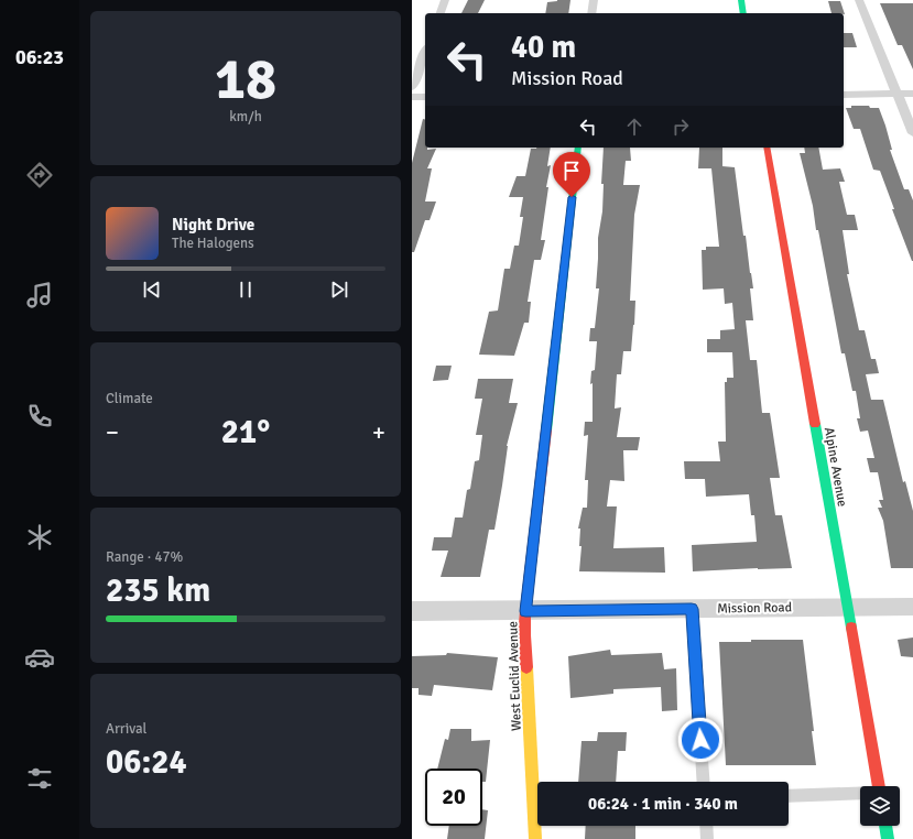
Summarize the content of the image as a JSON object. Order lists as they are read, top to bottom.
{
  "streets": {
    "street": ["Alpine Avenue", "Mission Road", "West Euclid Avenue"]
  },
  "crossings": [
    ["Alpine Avenue", "Mission Road"],
    ["Mission Road", "West Euclid Avenue"]
  ],
  "page": {
    "tabs": "06:23",
    "tile": [
      ["18", "km/h"],
      "Climate",
      ["Range · 47%", "235 km"],
      ["Arrival", "06:24"]
    ],
    "turn": ["40 m", "Mission Road"],
    "song": ["Night Drive", "The Halogens"],
    "heat": ["−", "21°", "+"],
    "limit": "20",
    "trip": "06:24 · 1 min · 340 m"
  }
}
